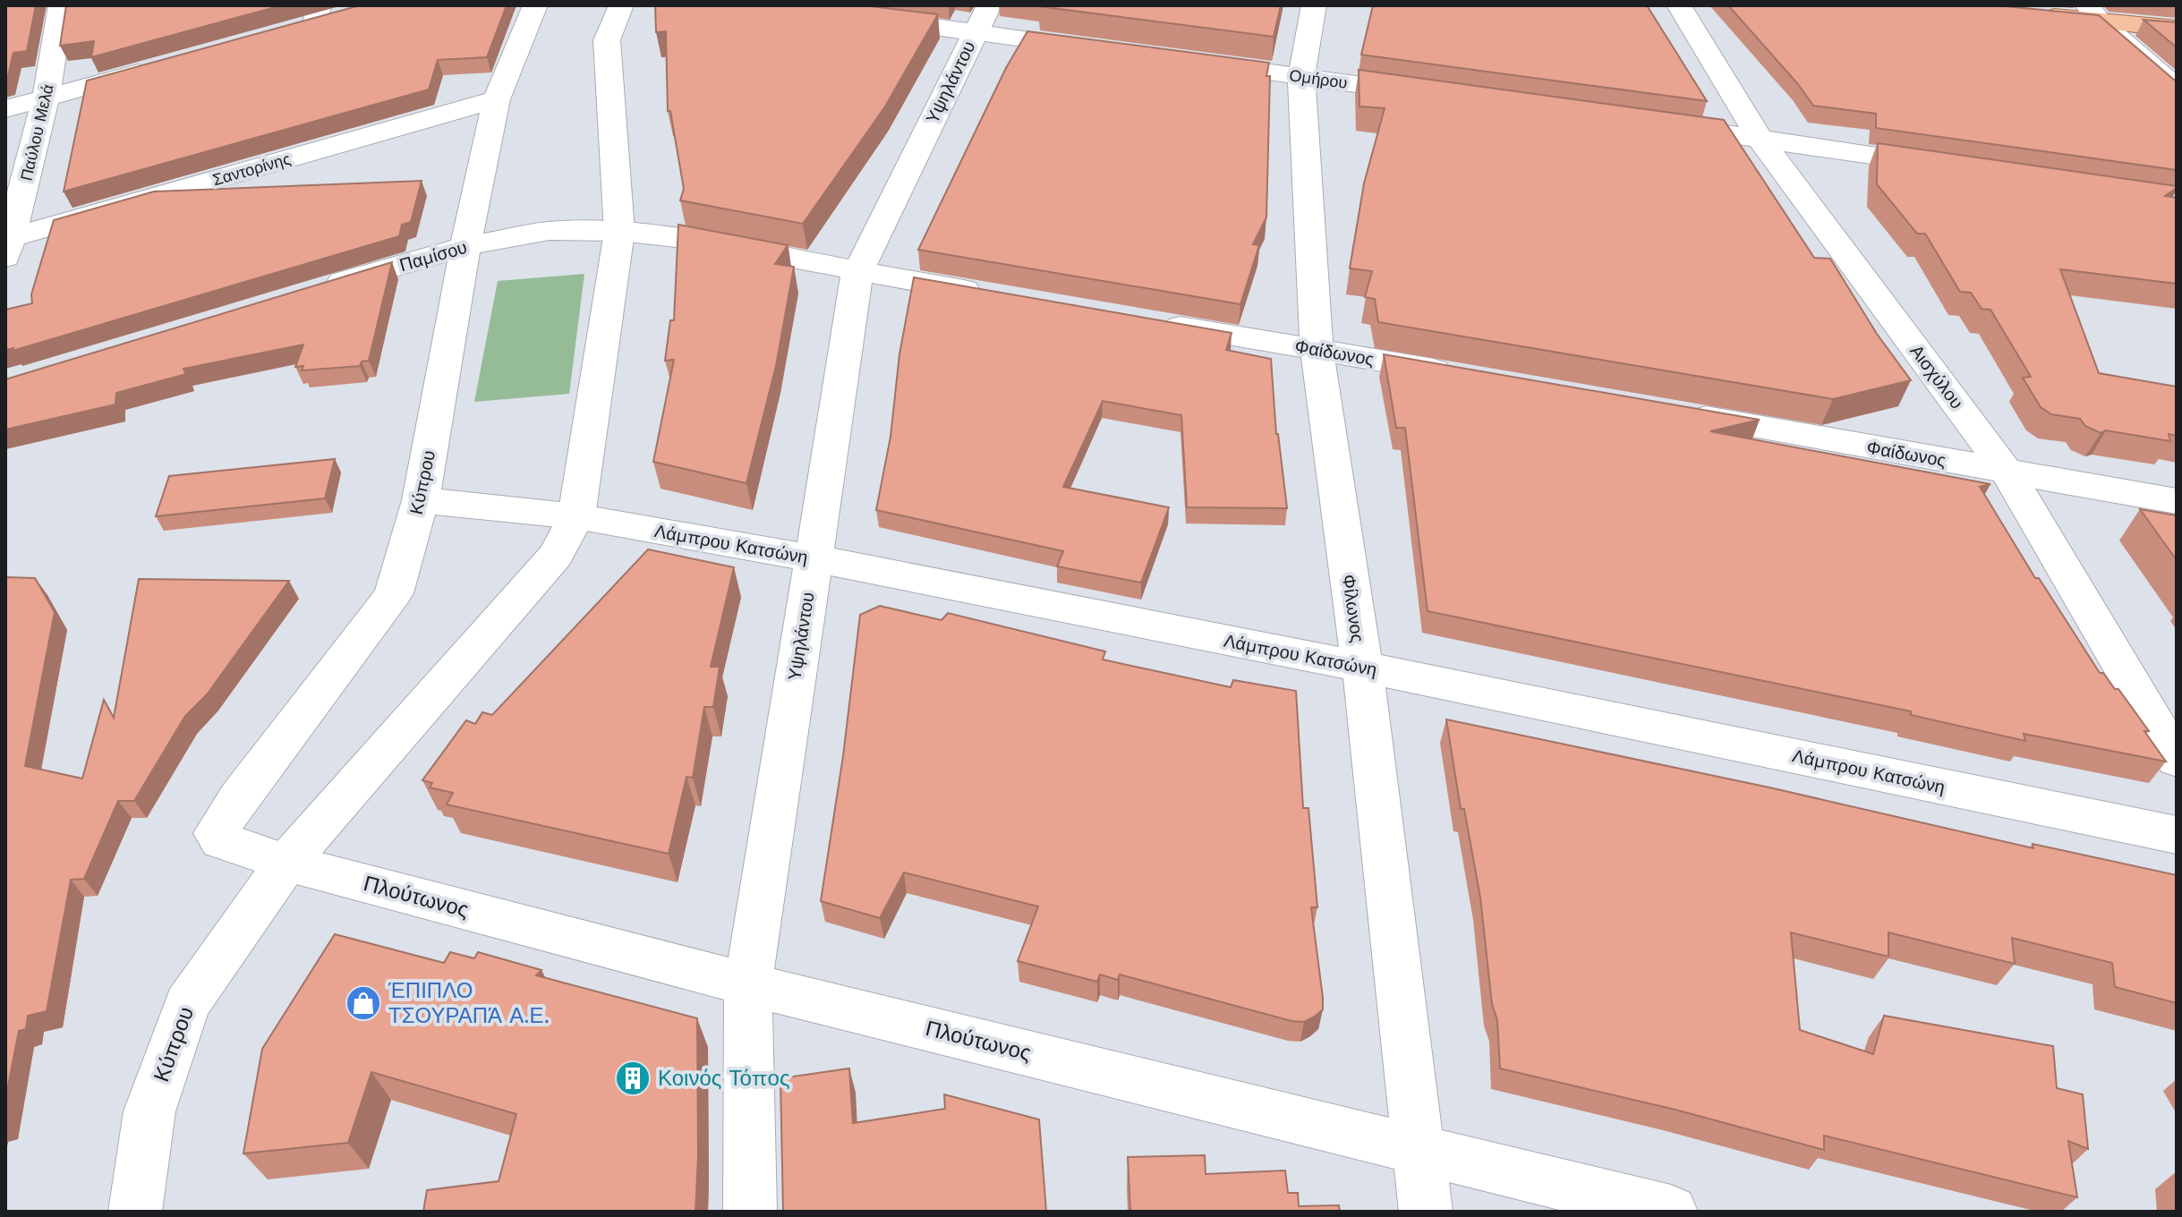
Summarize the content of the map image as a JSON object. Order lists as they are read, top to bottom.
{
  "streets": {
    "street": [
      "Ομήρου",
      "Υψηλάντου",
      "Παύλου Μελά",
      "Σαντορίνης",
      "Παμίσου",
      "Φαίδωνος",
      "Αισχύλου",
      "Κύπρου",
      "Λάμπρου Κατσώνη",
      "Φίλωνος",
      "Πλούτωνος"
    ]
  },
  "crossings": [
    ["Ομήρου", "Φίλωνος"],
    ["Υψηλάντου", "Λάμπρου Κατσώνη"],
    ["Υψηλάντου", "Πλούτωνος"],
    ["Παύλου Μελά", "Σαντορίνης"],
    ["Σαντορίνης", "Κύπρου"],
    ["Παμίσου", "Κύπρου"],
    ["Φαίδωνος", "Αισχύλου"],
    ["Φαίδωνος", "Φίλωνος"],
    ["Κύπρου", "Λάμπρου Κατσώνη"],
    ["Κύπρου", "Πλούτωνος"],
    ["Λάμπρου Κατσώνη", "Φίλωνος"],
    ["Φίλωνος", "Πλούτωνος"]
  ],
  "places": {
    "shop": ["ΈΠΙΠΛΟ ΤΣΟΥΡΑΠΆ Α.Ε."],
    "building": ["Κοινός Τόπος"]
  }
}
